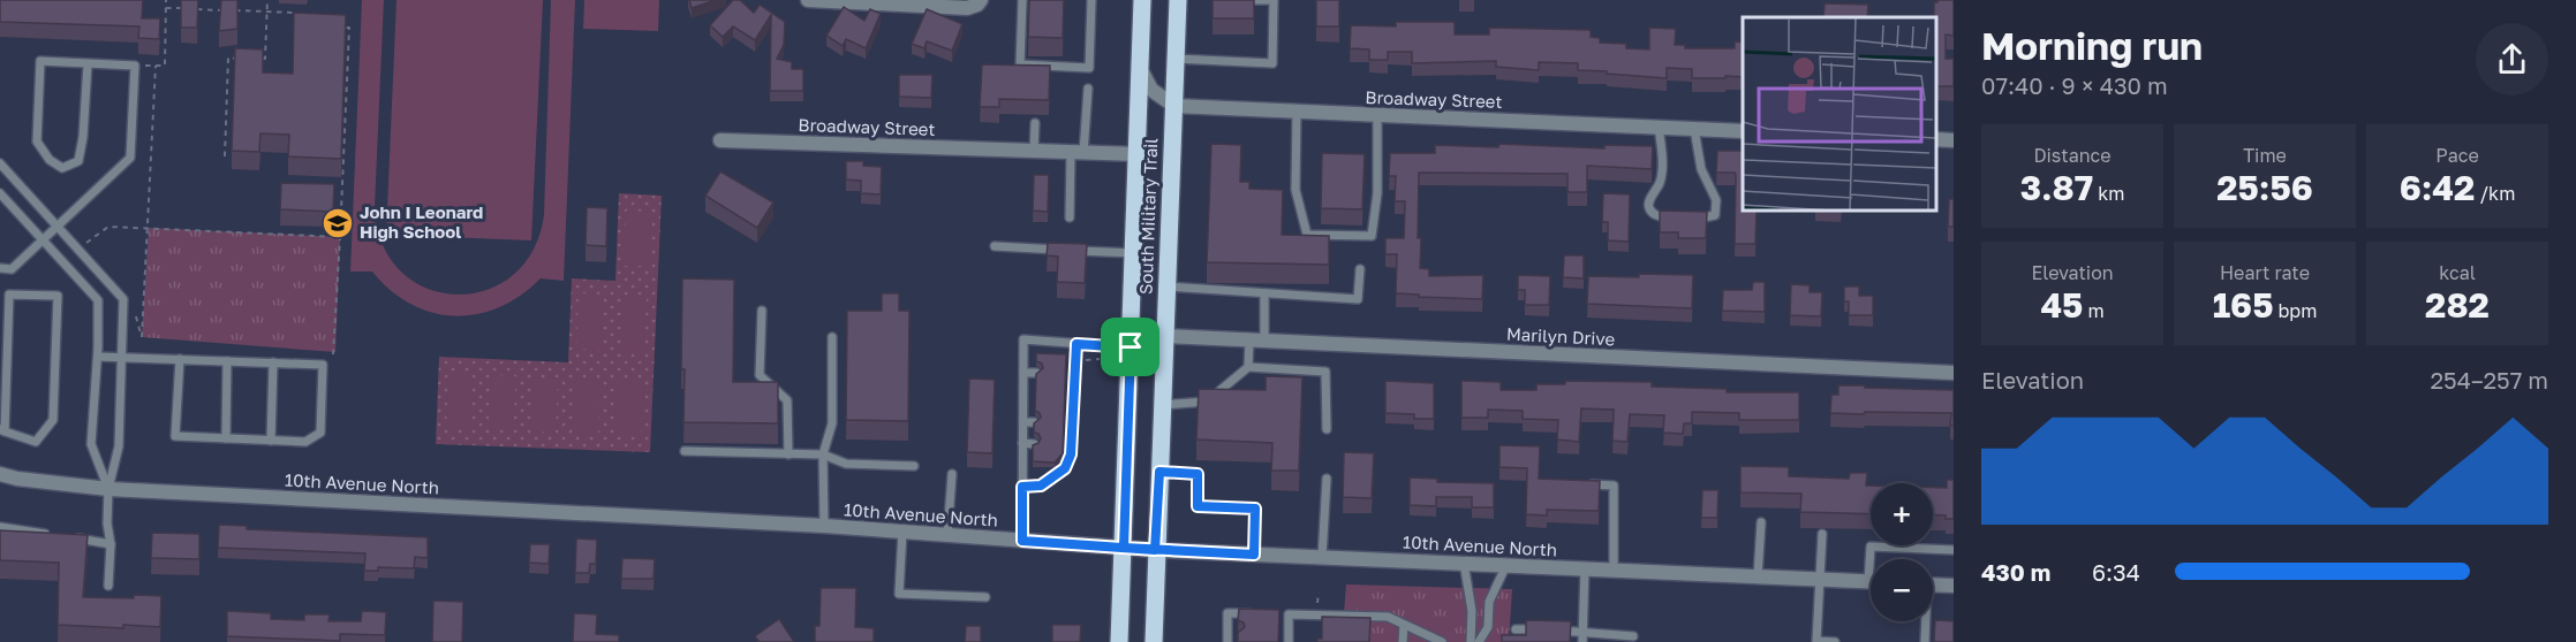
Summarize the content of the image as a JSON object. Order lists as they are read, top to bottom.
{
  "streets": {
    "main road": ["South Military Trail"],
    "street": ["Broadway Street", "Marilyn Drive", "10th Avenue North"]
  },
  "crossings": [
    ["Broadway Street", "South Military Trail"],
    ["South Military Trail", "Marilyn Drive"],
    ["South Military Trail", "10th Avenue North"]
  ],
  "places": {
    "school or university": ["John I Leonard High School"]
  },
  "page": {
    "heading": ["Morning run", "07:40 · 9 × 430 m"],
    "stats": [
      ["Distance", "3.87 km"],
      ["Time", "25:56"],
      ["Pace", "6:42 /km"],
      ["Elevation", "45 m"],
      ["Heart rate", "165 bpm"],
      ["kcal", "282"]
    ],
    "chart": ["Elevation", "254–257 m"],
    "map_buttons": ["+", "−"],
    "list": [
      {
        "name": "430 m",
        "note": "6:34"
      }
    ]
  }
}
